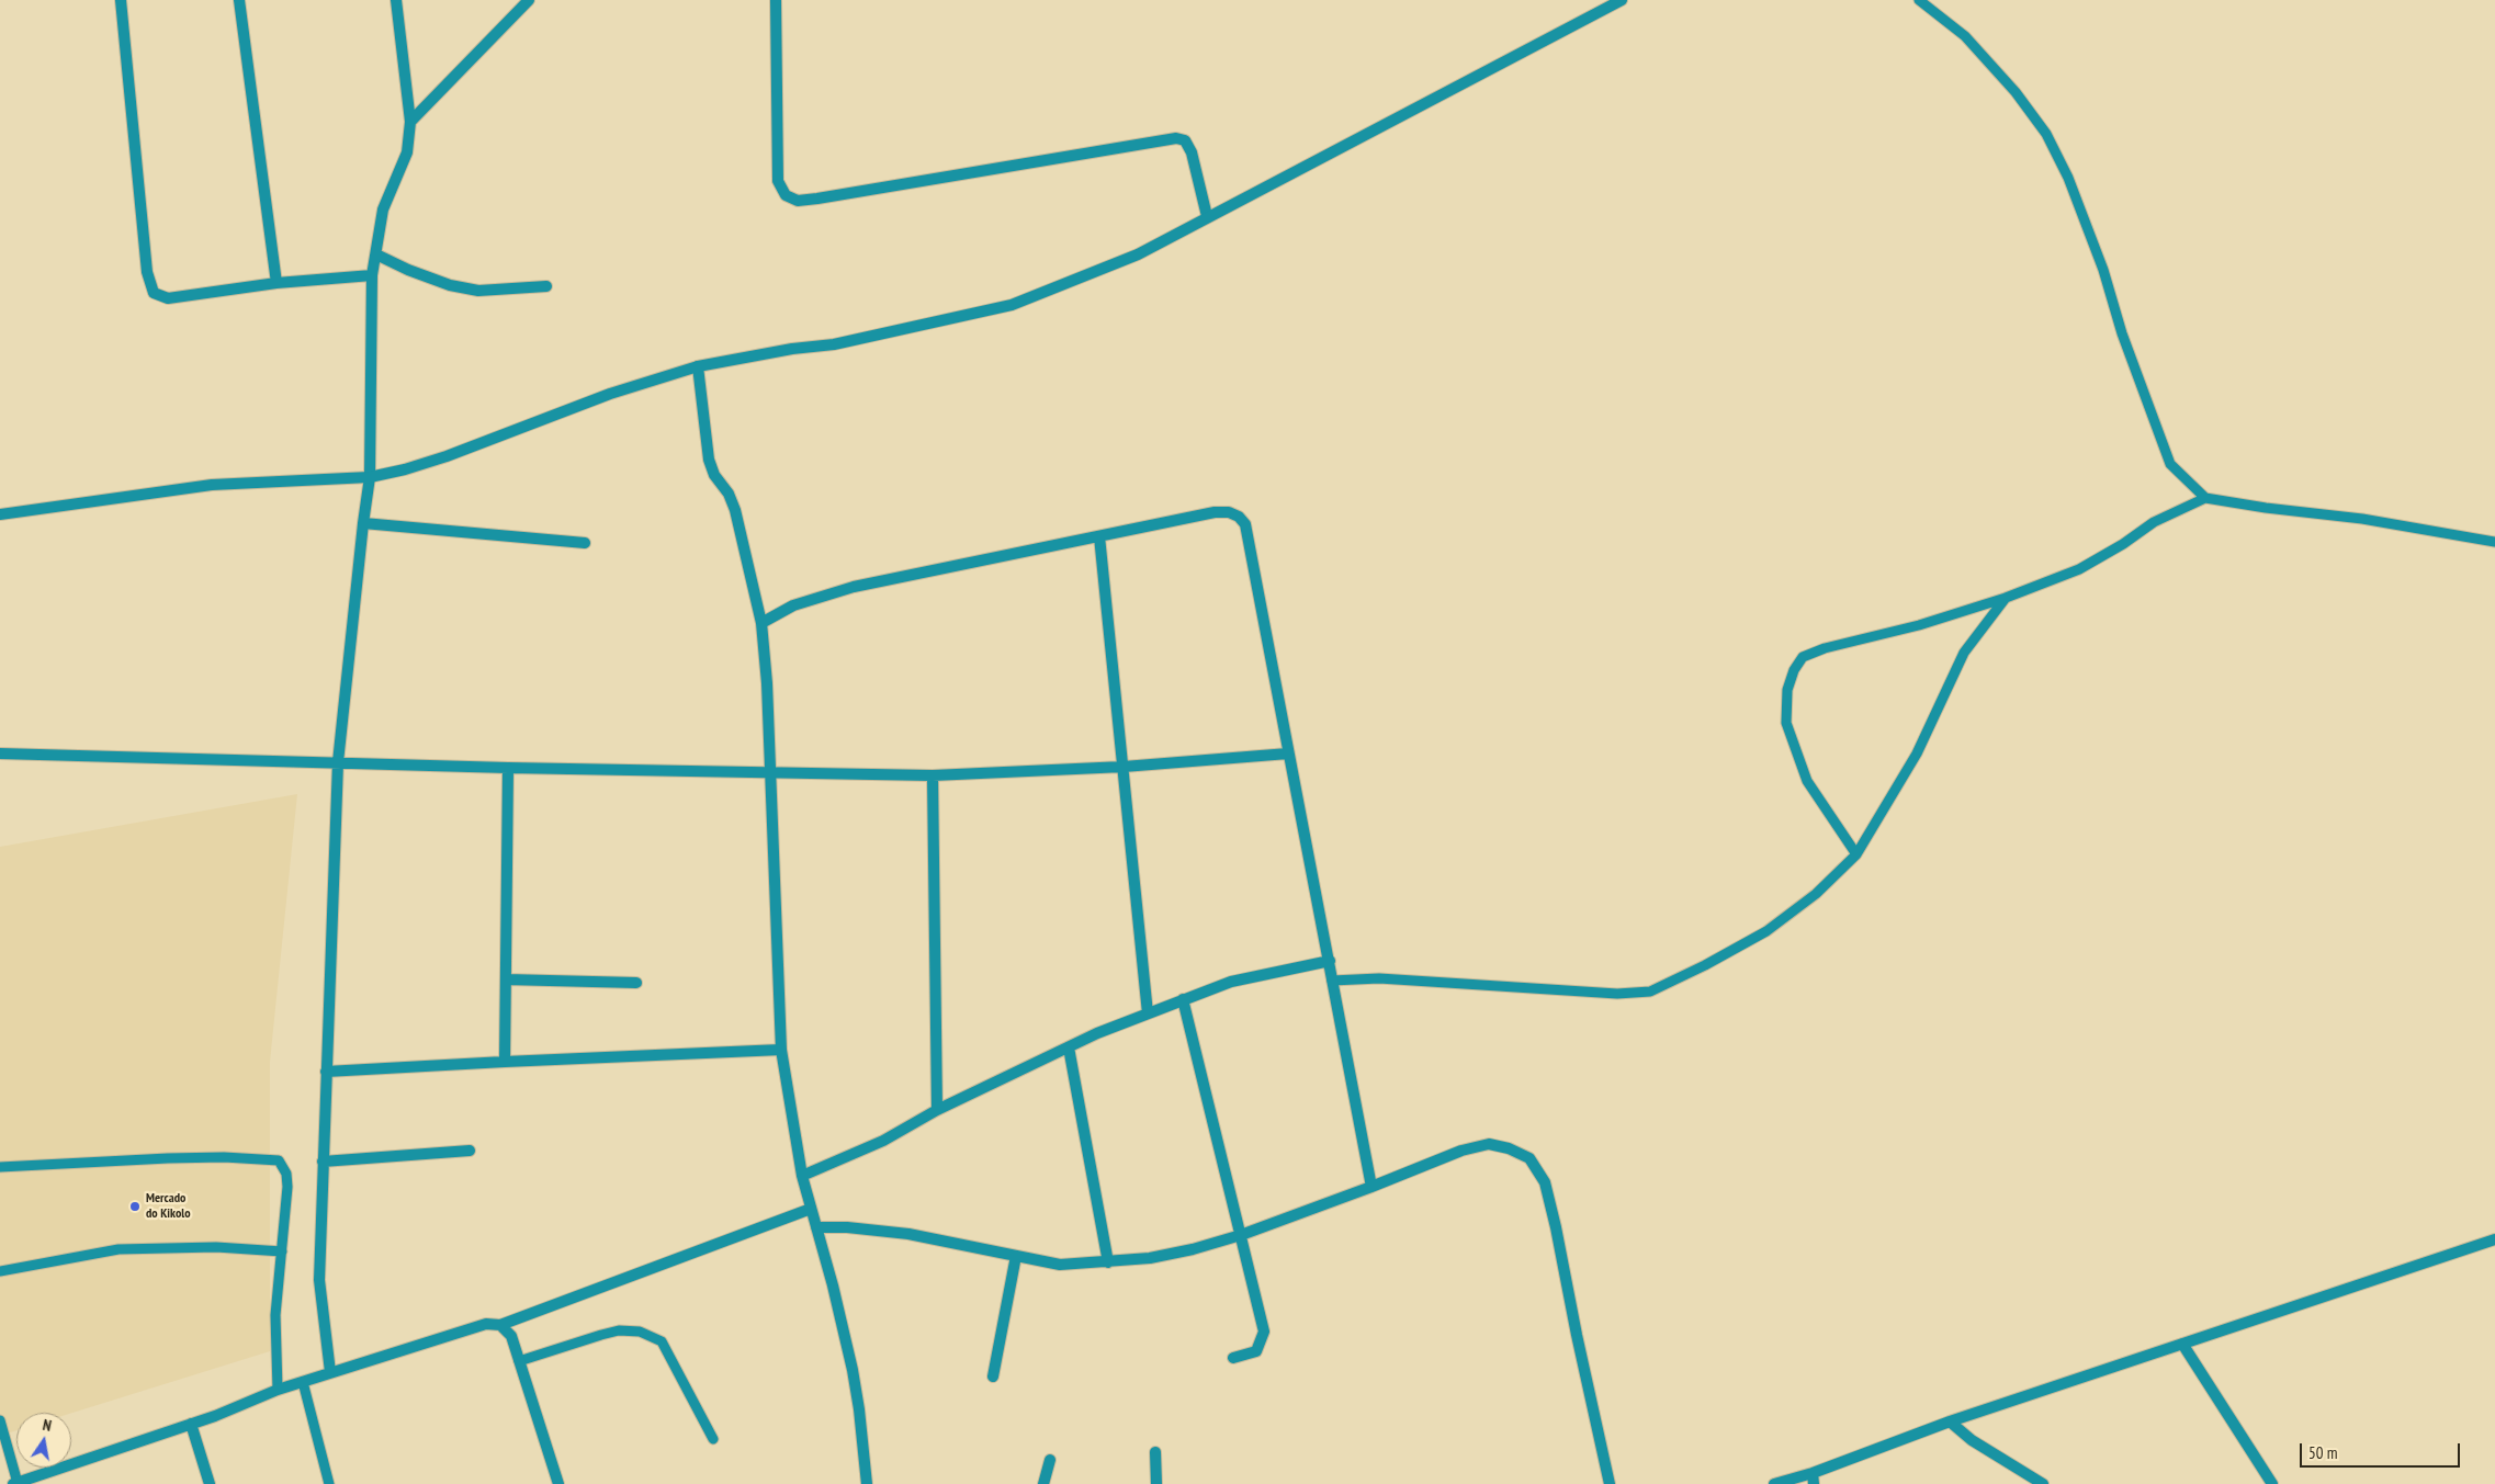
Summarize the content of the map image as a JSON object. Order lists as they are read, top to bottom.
{
  "places": ["Mercado do Kikolo"],
  "scale_bar": "50 m",
  "north": "top"
}
